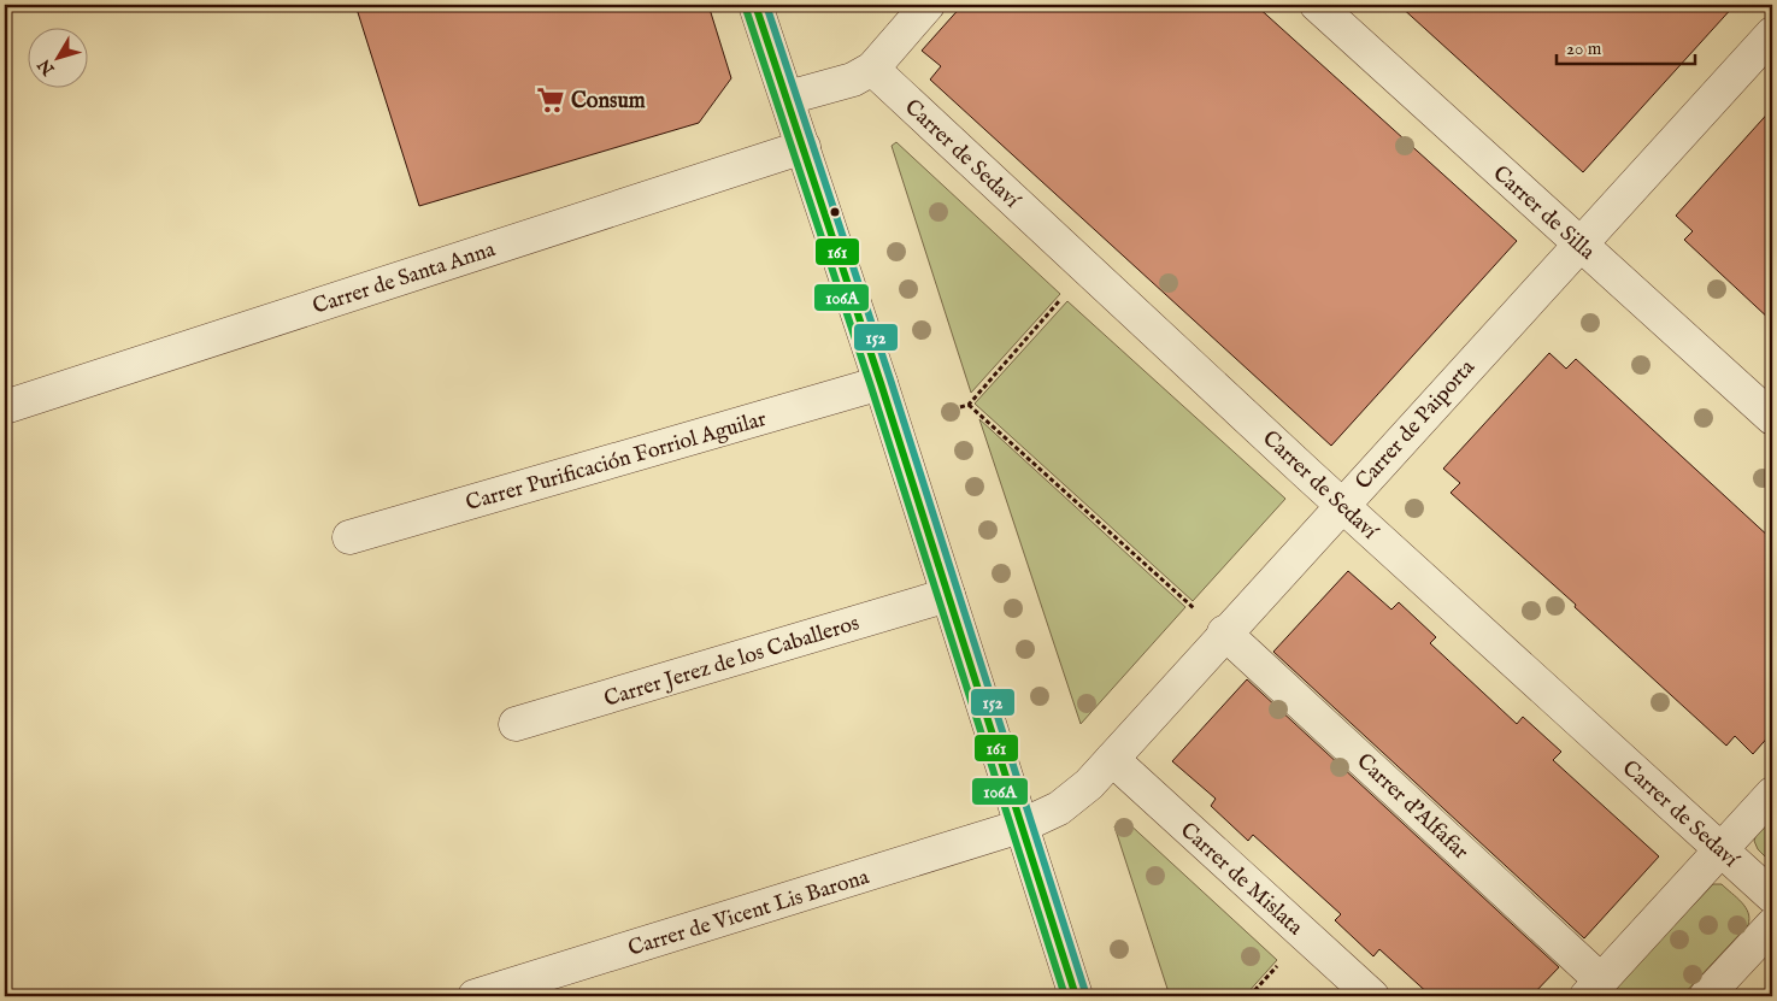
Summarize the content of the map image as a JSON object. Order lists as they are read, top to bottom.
{
  "streets": {
    "street": [
      "Carrer de Sedaví",
      "Carrer de Silla",
      "Carrer de Santa Anna",
      "Carrer de Paiporta",
      "Carrer Purificación Forriol Aguilar",
      "Carrer Jerez de los Caballeros",
      "Carrer d'Alfafar",
      "Carrer de Mislata",
      "Carrer de Vicent Lis Barona"
    ]
  },
  "crossings": [
    ["Carrer de Sedaví", "Carrer de Paiporta"],
    ["Carrer de Silla", "Carrer de Paiporta"],
    ["Carrer de Paiporta", "Carrer d'Alfafar"],
    ["Carrer de Paiporta", "Carrer de Mislata"],
    ["Carrer de Paiporta", "Carrer de Vicent Lis Barona"]
  ],
  "places": {
    "supermarket": ["Consum"]
  },
  "lines": ["transit line 161", "transit line 152", "transit line 106A"],
  "scale_bar": "20 m",
  "north": "bottom left"
}
